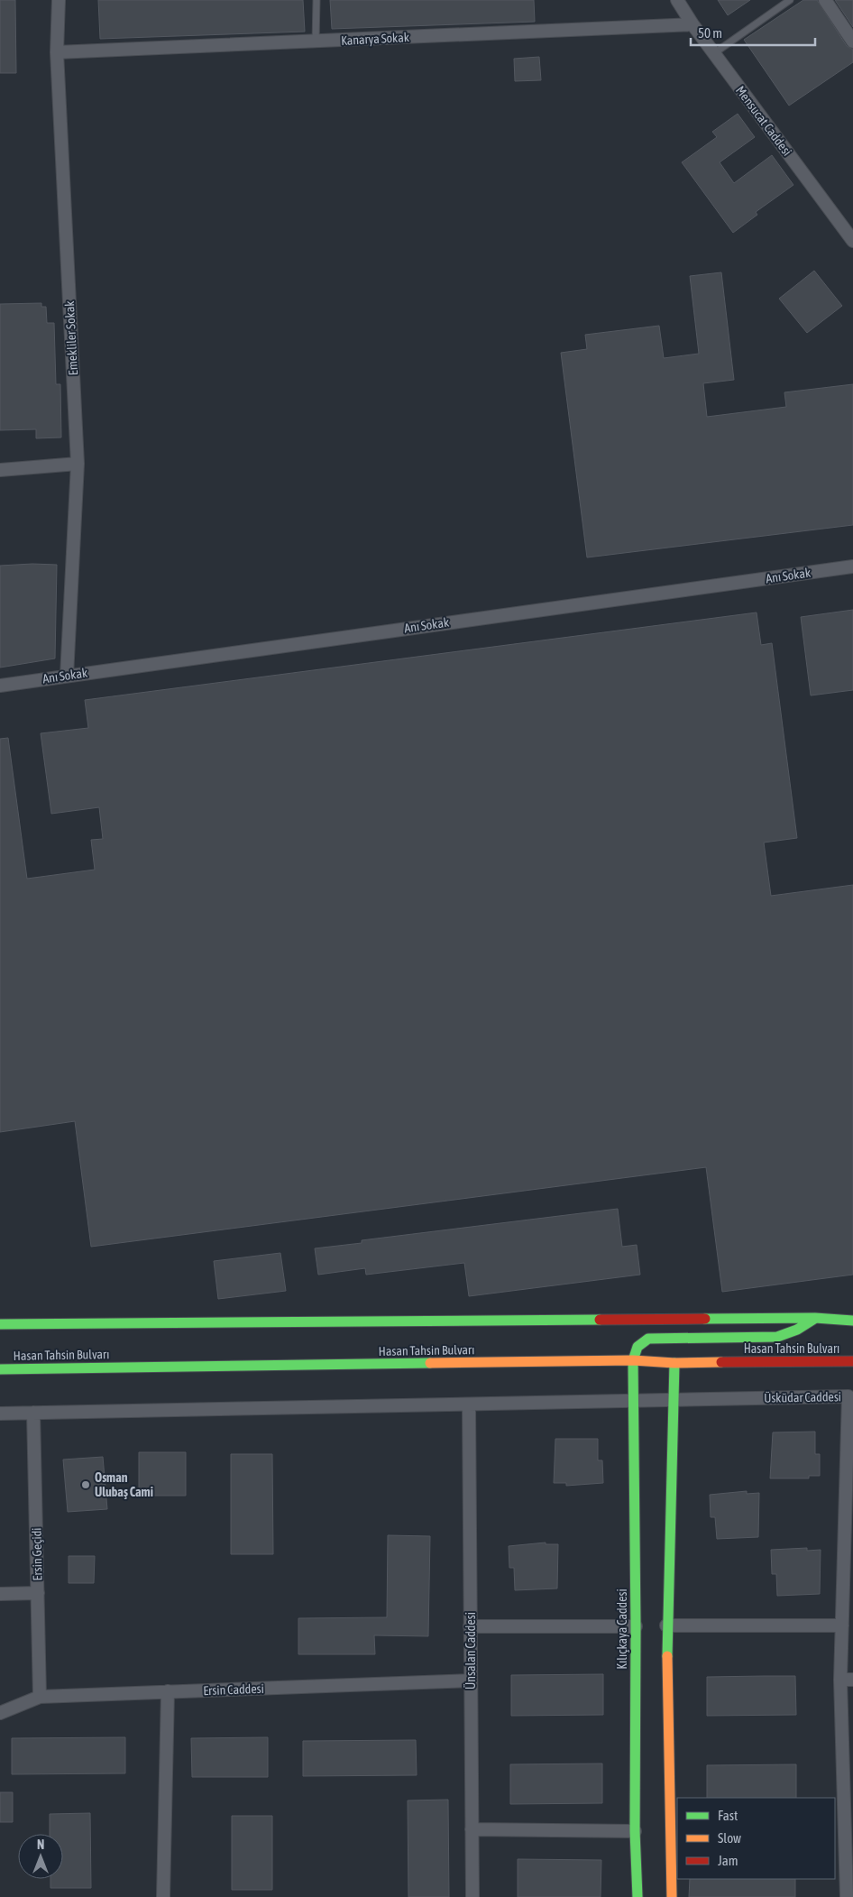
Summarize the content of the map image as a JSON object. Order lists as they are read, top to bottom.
{
  "streets": {
    "main road": ["Hasan Tahsin Bulvarı", "Kılıçkaya Caddesi"],
    "street": [
      "Kanarya Sokak",
      "Mensucat Caddesi",
      "Emekliler Sokak",
      "Anı Sokak",
      "Üsküdar Caddesi",
      "Ersin Geçidi",
      "Ünsalan Caddesi",
      "Ersin Caddesi"
    ]
  },
  "crossings": [
    ["Kanarya Sokak", "Mensucat Caddesi"],
    ["Kanarya Sokak", "Emekliler Sokak"],
    ["Emekliler Sokak", "Anı Sokak"],
    ["Hasan Tahsin Bulvarı", "Kılıçkaya Caddesi"],
    ["Üsküdar Caddesi", "Ersin Geçidi"],
    ["Üsküdar Caddesi", "Kılıçkaya Caddesi"],
    ["Üsküdar Caddesi", "Ünsalan Caddesi"],
    ["Ersin Geçidi", "Ersin Caddesi"],
    ["Ünsalan Caddesi", "Ersin Caddesi"]
  ],
  "places": ["Osman Ulubaş Cami"],
  "legend": ["Fast", "Slow", "Jam"],
  "scale_bar": "50 m",
  "north": "top"
}
